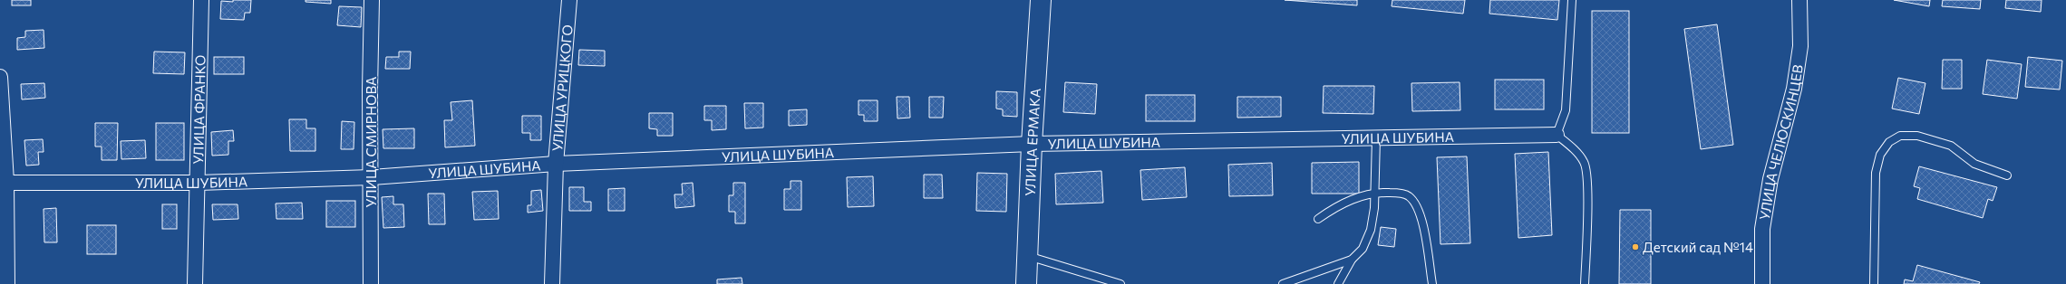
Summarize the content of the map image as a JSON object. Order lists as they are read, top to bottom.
{
  "streets": {
    "street": [
      "УЛИЦА УРИЦКОГО",
      "УЛИЦА ФРАНКО",
      "УЛИЦА ШУБИНА",
      "УЛИЦА СМИРНОВА",
      "УЛИЦА ЕРМАКА",
      "УЛИЦА ЧЕЛЮСКИНЦЕВ"
    ]
  },
  "crossings": [
    ["УЛИЦА УРИЦКОГО", "УЛИЦА ШУБИНА"],
    ["УЛИЦА ФРАНКО", "УЛИЦА ШУБИНА"],
    ["УЛИЦА ШУБИНА", "УЛИЦА СМИРНОВА"],
    ["УЛИЦА ШУБИНА", "УЛИЦА ЕРМАКА"]
  ],
  "places": ["Детский сад №14"]
}
